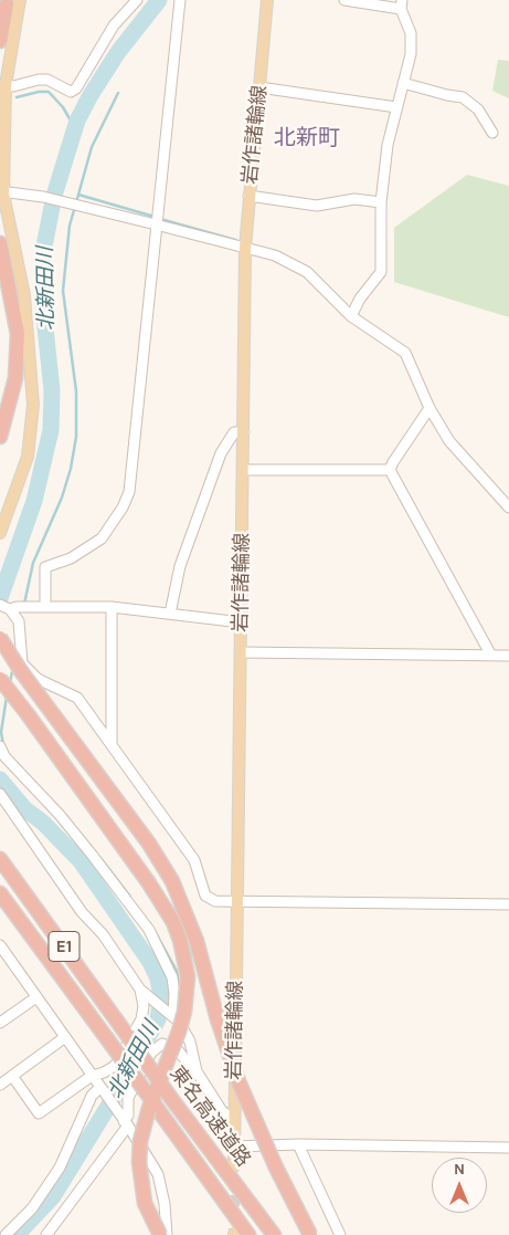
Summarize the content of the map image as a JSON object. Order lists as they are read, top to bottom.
{
  "streets": {
    "highway": ["E1", "東名高速道路"],
    "main road": ["岩作諸輪線"]
  },
  "districts": ["北新町"],
  "water": ["北新田川"],
  "north": "top"
}
